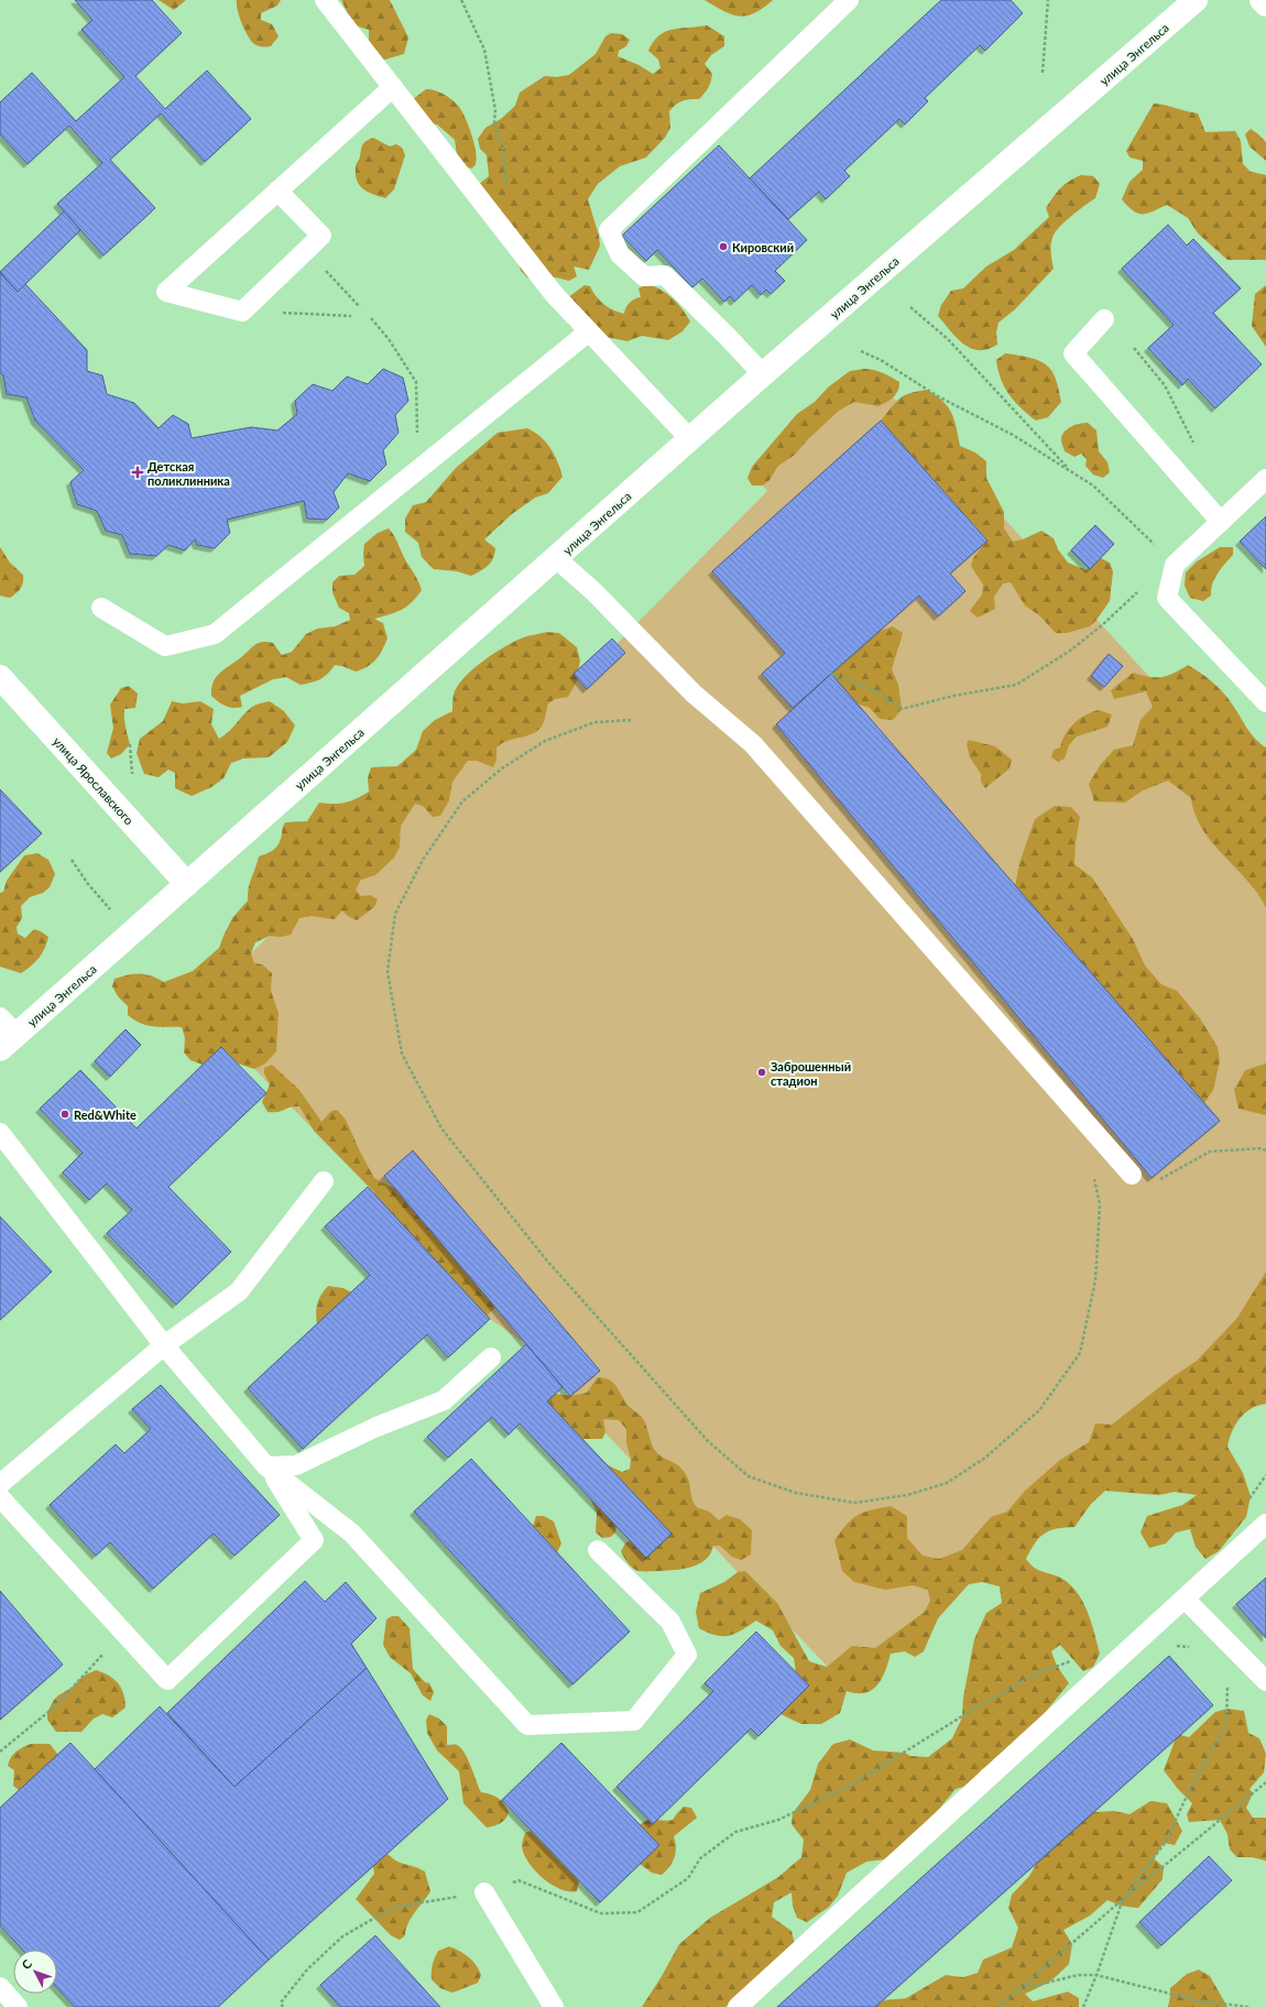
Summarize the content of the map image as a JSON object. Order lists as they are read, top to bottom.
{
  "streets": {
    "street": ["улица Энгельса", "улица Ярославского"]
  },
  "crossings": [
    ["улица Энгельса", "улица Ярославского"]
  ],
  "places": {
    "other": ["Кировский", "Заброшенный стадион", "Red&White"],
    "health": ["Детская поликлинника"]
  },
  "north": "top left"
}
